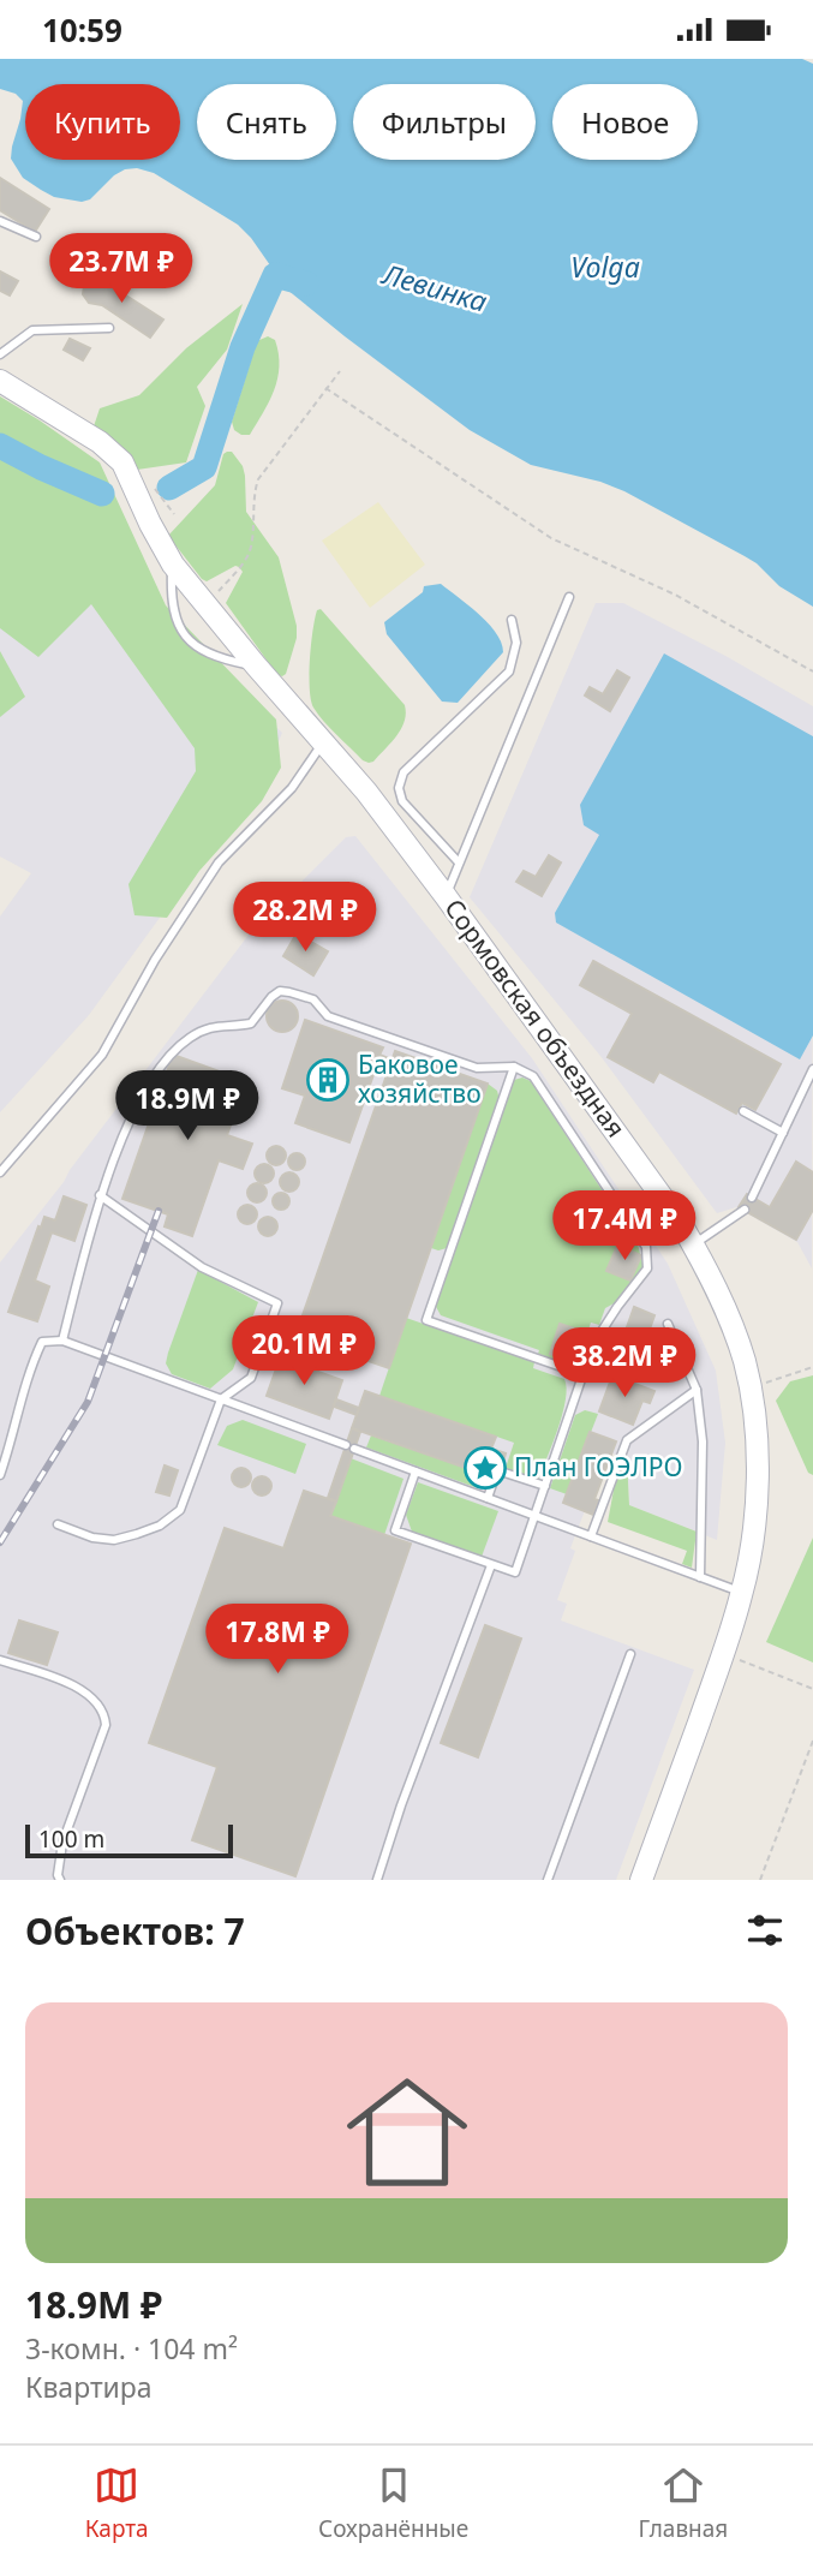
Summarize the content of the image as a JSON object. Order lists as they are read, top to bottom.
{
  "streets": {
    "street": ["Сормовская объездная"]
  },
  "water": ["Volga", "Левинка"],
  "places": {
    "building": ["Баковое хозяйство"],
    "place": ["План ГОЭЛРО"]
  },
  "scale_bar": "100 m",
  "page": {
    "status": "10:59",
    "chip": [
      "Купить",
      "Снять",
      "Фильтры",
      "Новое"
    ],
    "price": [
      "23.7M ₽",
      "28.2M ₽",
      "18.9M ₽",
      "17.4M ₽",
      "20.1M ₽",
      "38.2M ₽",
      "17.8M ₽"
    ],
    "scale": "100 m",
    "heading": "Объектов: 7",
    "list": [
      {
        "name": "18.9M ₽",
        "note": "3-комн. · 104 m² · Квартира"
      }
    ],
    "tabs": ["Карта", "Сохранённые", "Главная"]
  }
}
